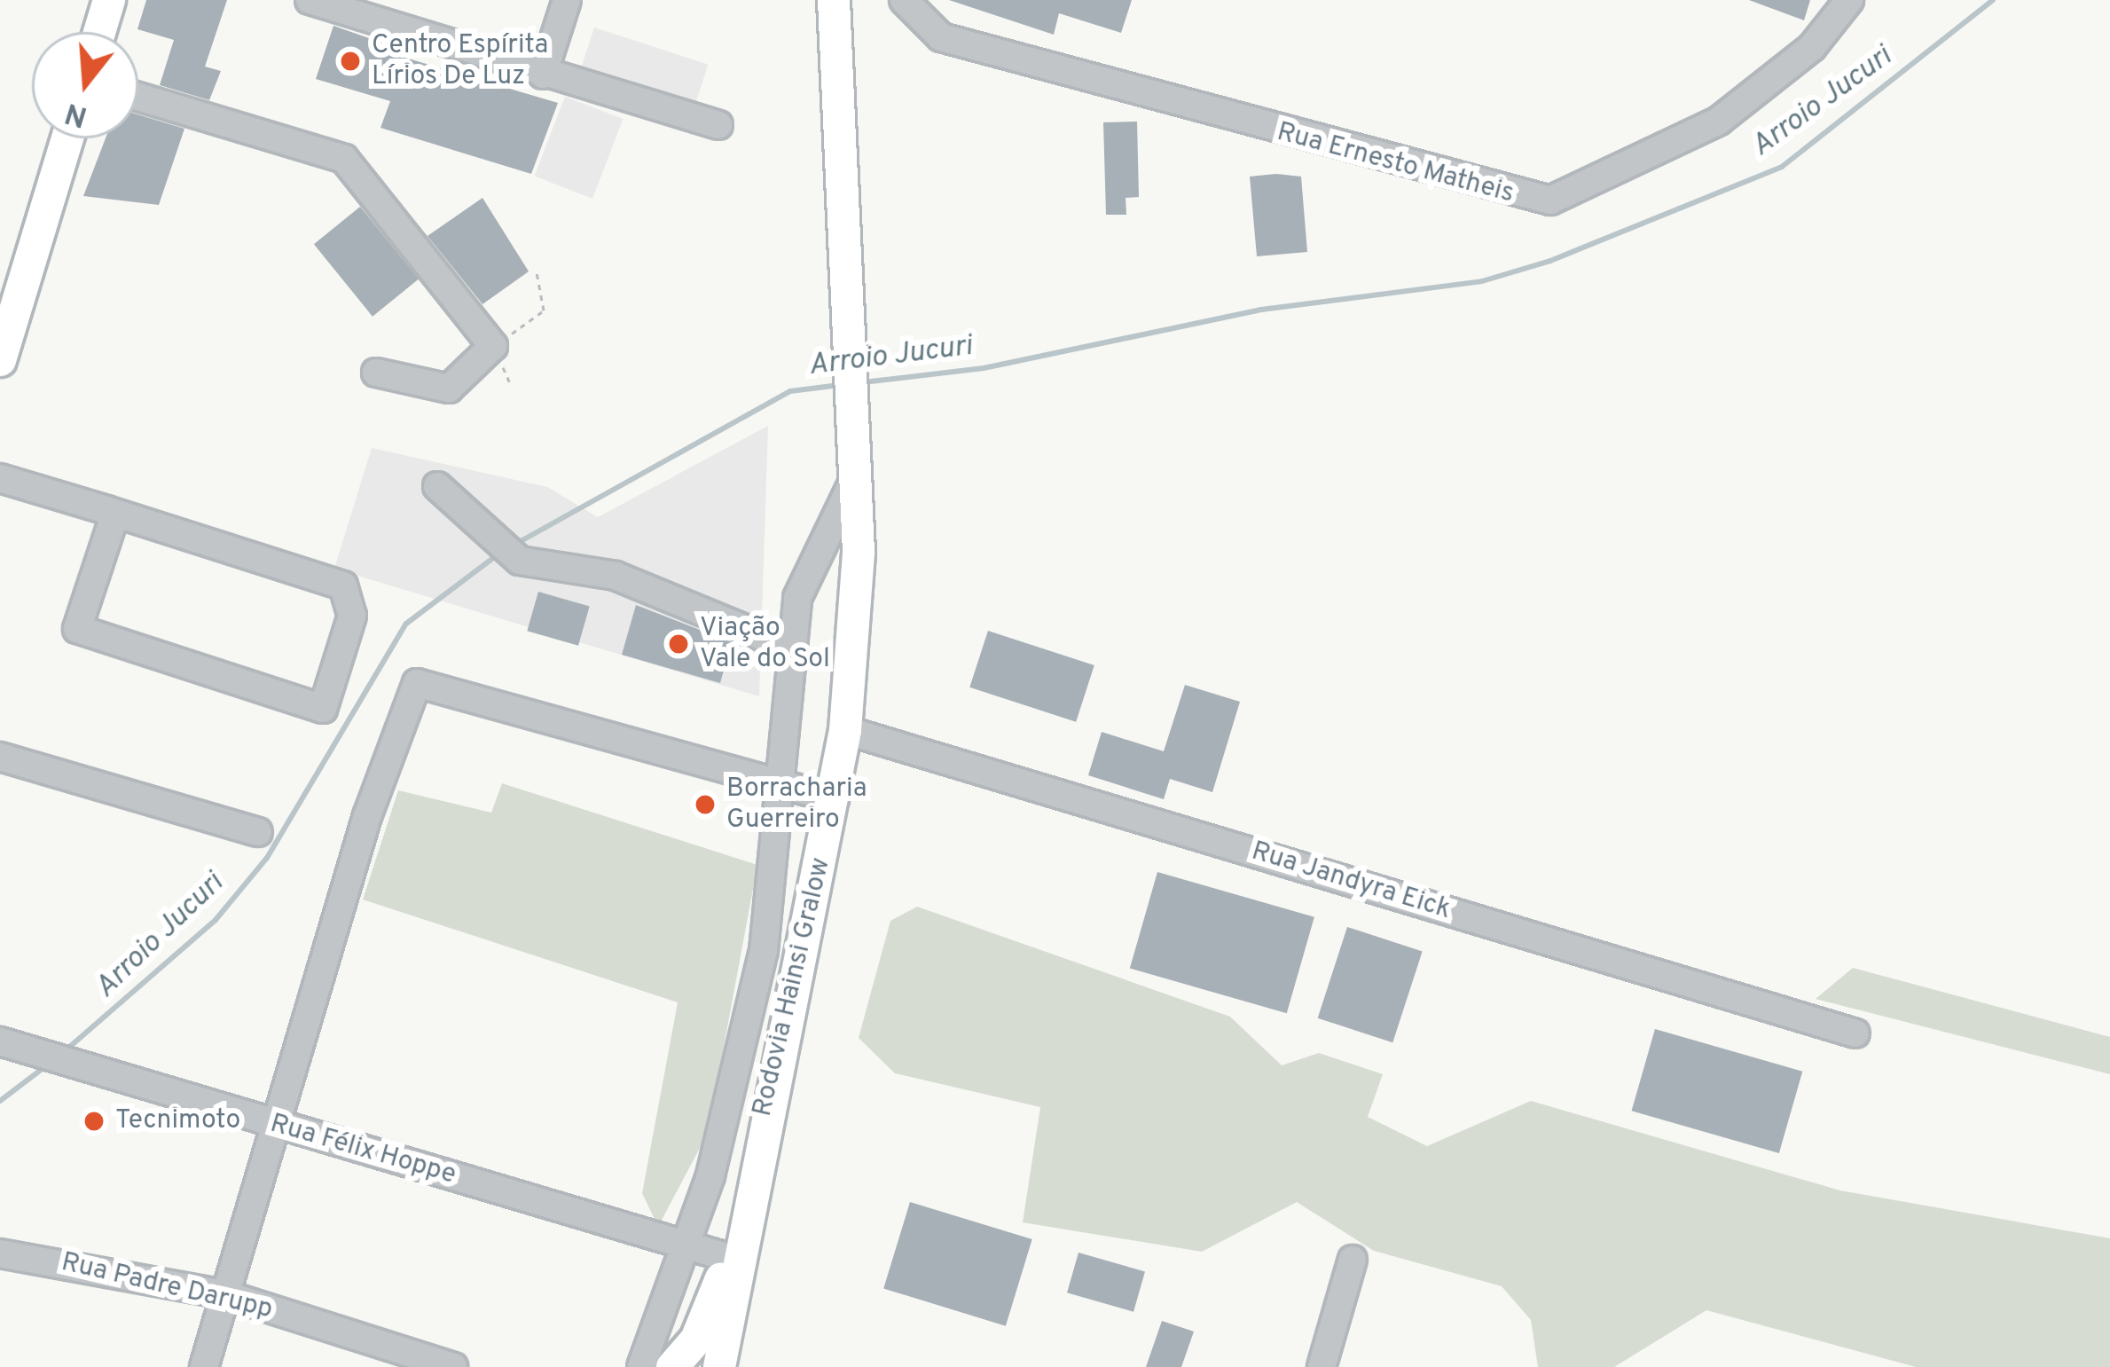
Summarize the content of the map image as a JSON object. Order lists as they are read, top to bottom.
{
  "streets": {
    "main road": ["Rodovia Hainsi Gralow"],
    "street": [
      "Rua Ernesto Matheis",
      "Rua Jandyra Eick",
      "Rua Félix Hoppe",
      "Rua Padre Darupp"
    ]
  },
  "crossings": [
    ["Rua Jandyra Eick", "Rodovia Hainsi Gralow"],
    ["Rodovia Hainsi Gralow", "Rua Félix Hoppe"]
  ],
  "water": ["Arroio Jucuri"],
  "places": [
    "Centro Espírita Lírios De Luz",
    "Viação Vale do Sol",
    "Borracharia Guerreiro",
    "Tecnimoto"
  ],
  "north": "bottom"
}
